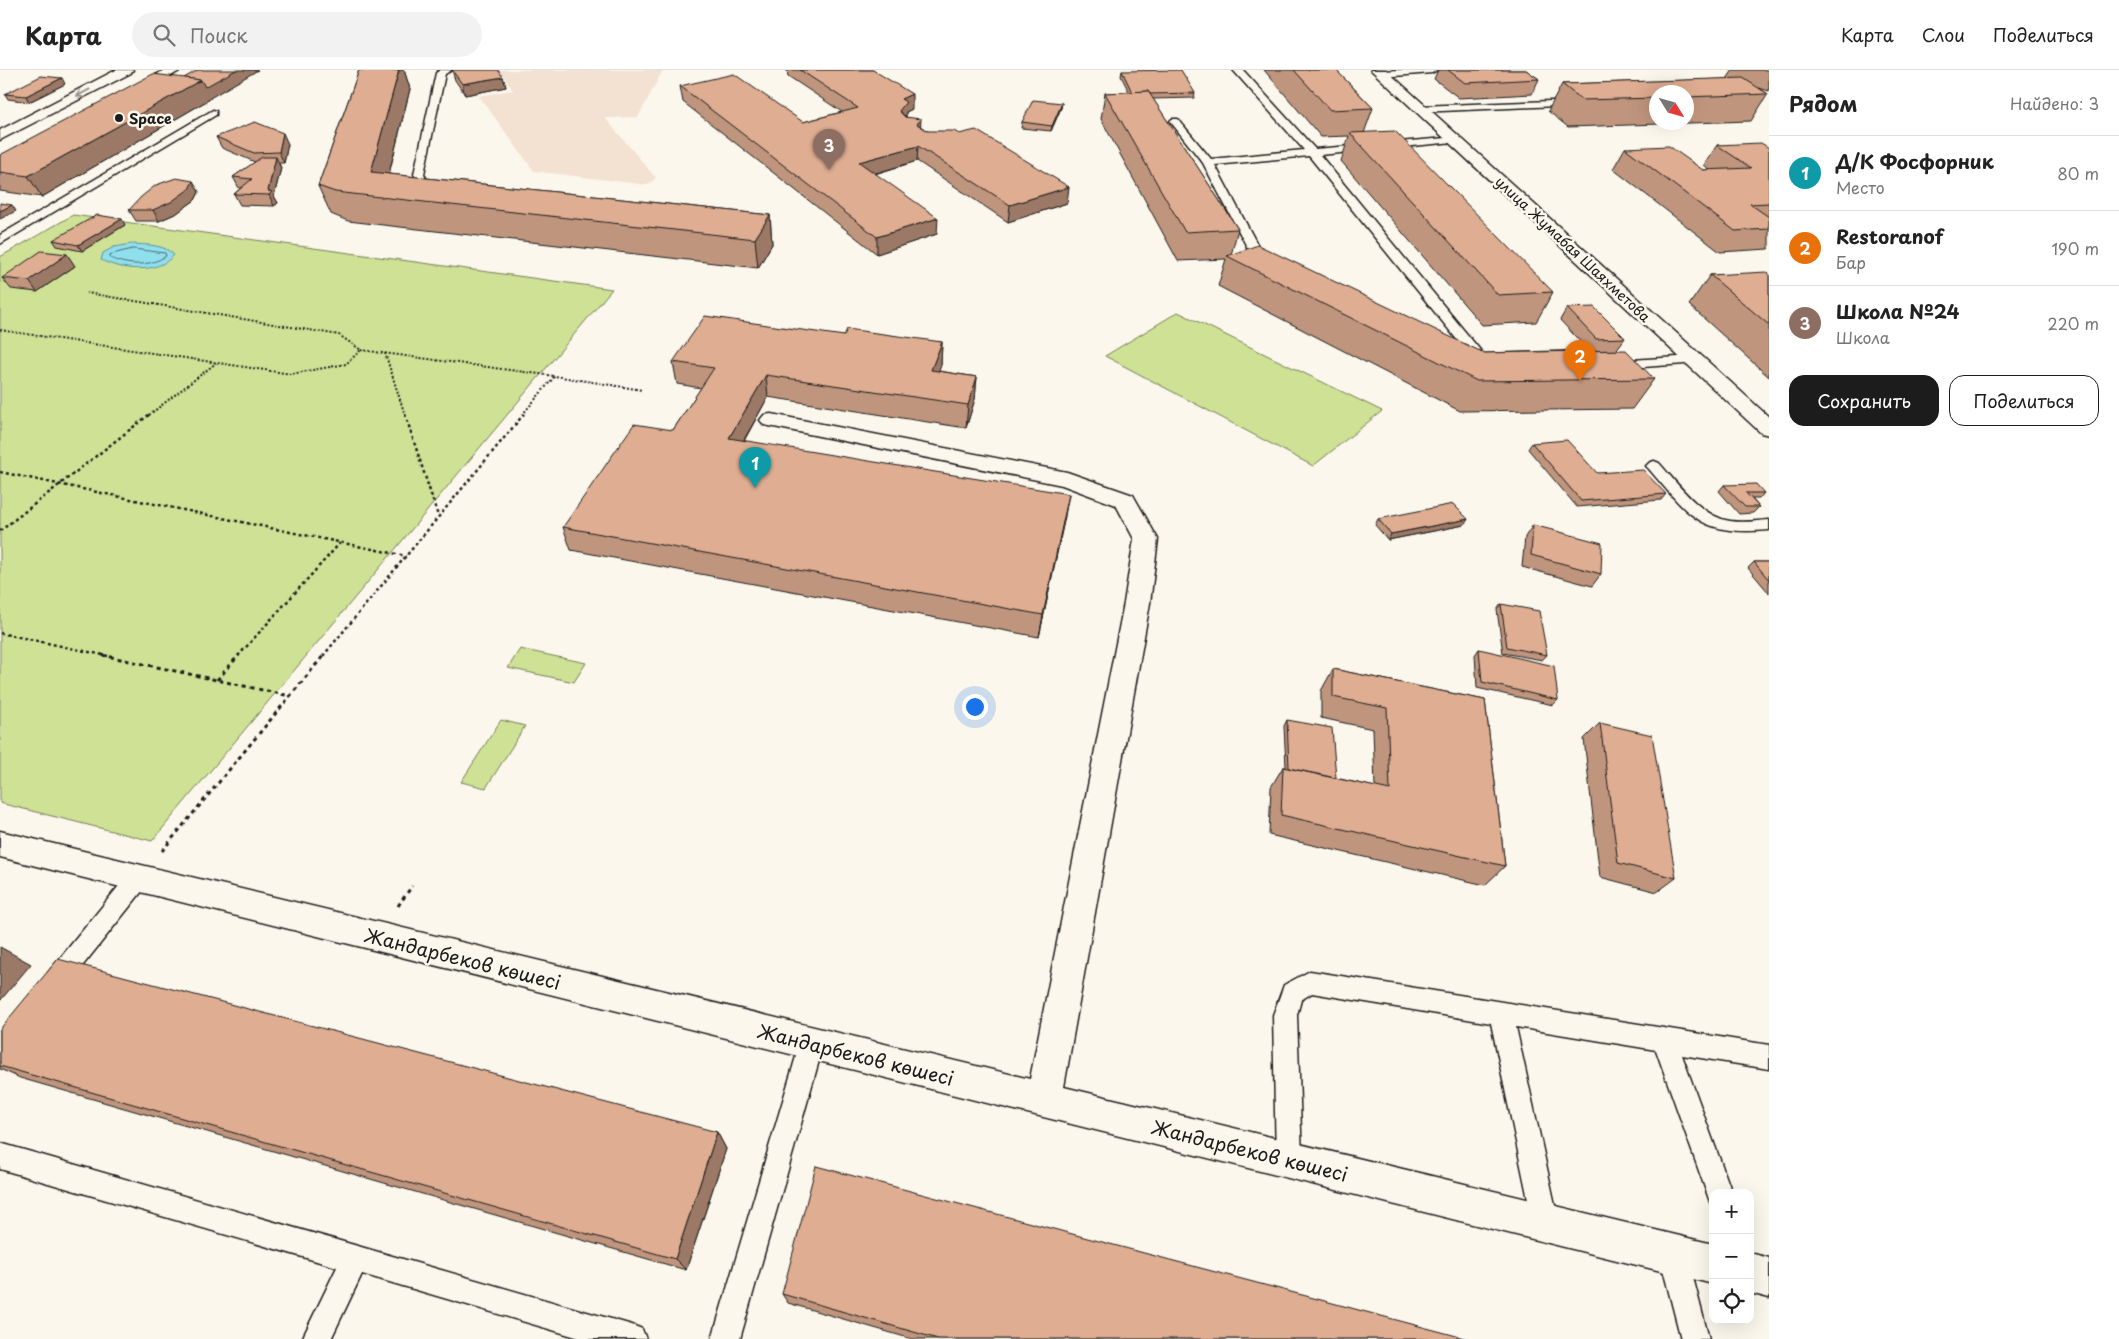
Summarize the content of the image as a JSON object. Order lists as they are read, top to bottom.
{
  "streets": {
    "street": ["улица Жумабая Шаяхметова", "Жандарбеков көшесі"]
  },
  "places": ["Space"],
  "north": "bottom right",
  "page": {
    "header": "Карта",
    "search": "Поиск",
    "nav": ["Карта", "Слои", "Поделиться"],
    "heading": ["Рядом", "Найдено: 3"],
    "pins": ["3", "2", "1"],
    "list": [
      {
        "mark": "1",
        "name": "Д/К Фосфорник",
        "note": "Место",
        "value": "80 m"
      },
      {
        "mark": "2",
        "name": "Restoranof",
        "note": "Бар",
        "value": "190 m"
      },
      {
        "mark": "3",
        "name": "Школа №24",
        "note": "Школа",
        "value": "220 m"
      }
    ],
    "buttons": ["Сохранить", "Поделиться"],
    "map_buttons": ["+", "−"]
  }
}
